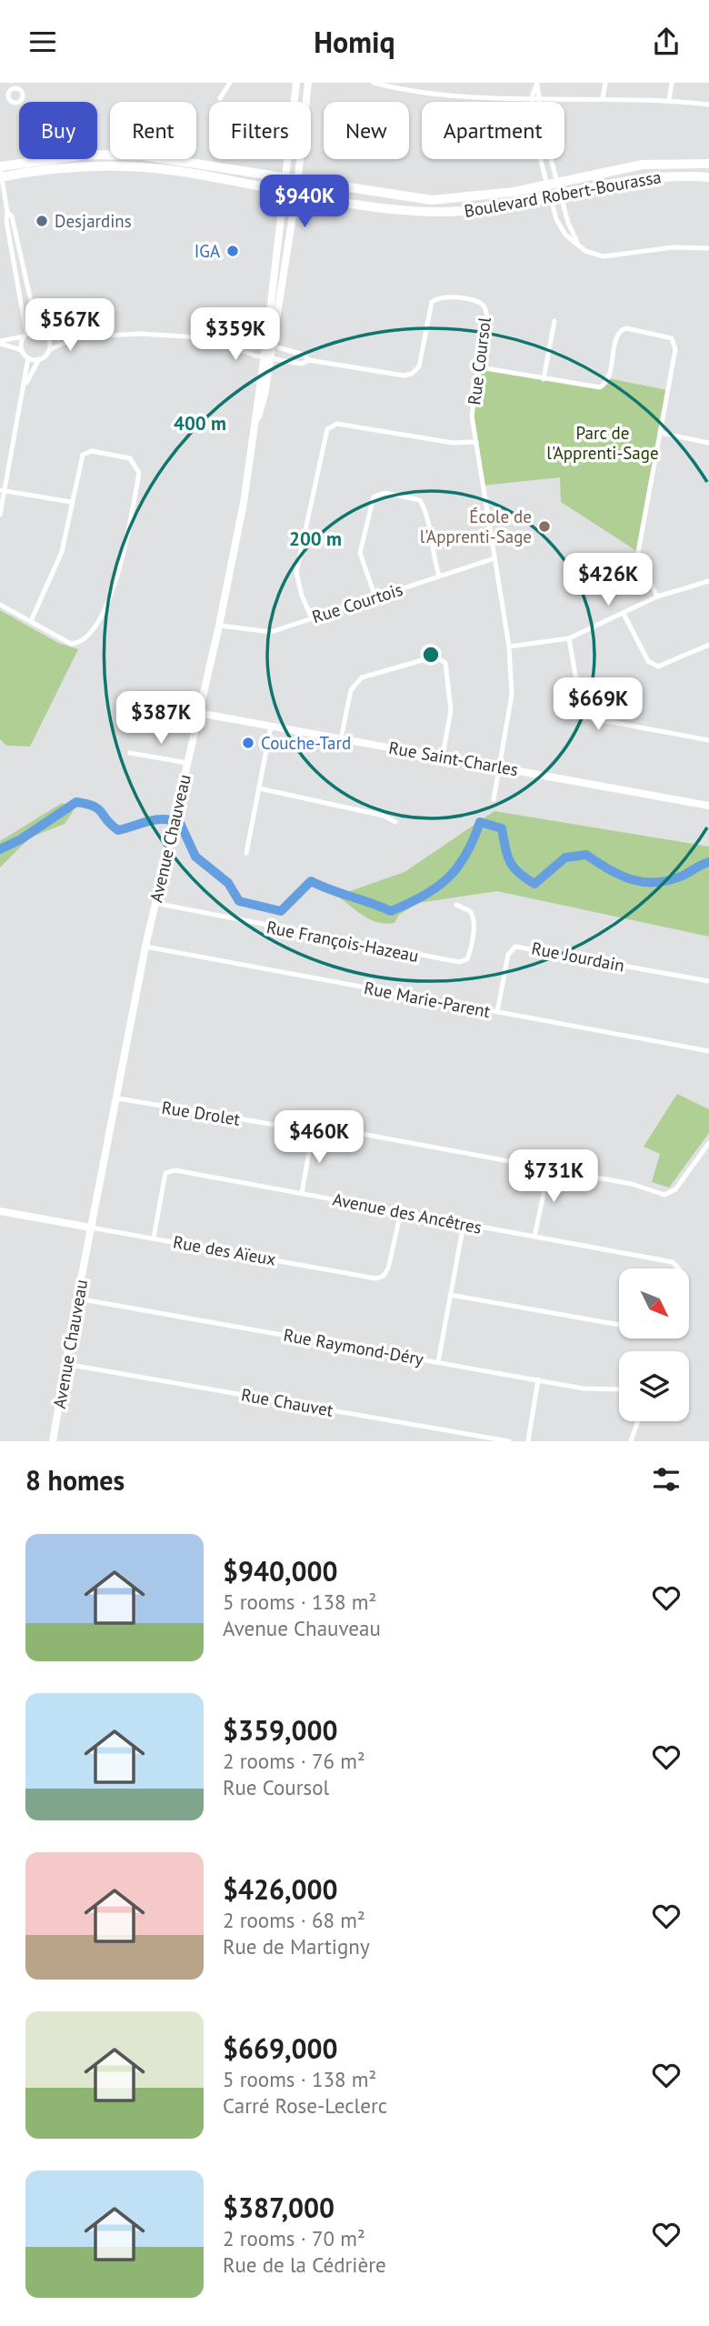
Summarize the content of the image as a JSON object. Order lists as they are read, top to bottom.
{
  "streets": {
    "highway": ["Boulevard Robert-Bourassa"],
    "main road": ["Rue Saint-Charles", "Avenue Chauveau", "Rue des Aïeux"],
    "street": [
      "Rue Coursol",
      "Rue Courtois",
      "Rue François-Hazeau",
      "Rue Jourdain",
      "Rue Marie-Parent",
      "Rue Drolet",
      "Avenue des Ancêtres",
      "Rue Raymond-Déry",
      "Rue Chauvet"
    ]
  },
  "crossings": [
    ["Rue Coursol", "Rue Courtois"],
    ["Rue Coursol", "Rue Saint-Charles"],
    ["Rue Coursol", "Avenue Chauveau"],
    ["Rue Courtois", "Avenue Chauveau"],
    ["Rue Saint-Charles", "Avenue Chauveau"],
    ["Avenue Chauveau", "Rue François-Hazeau"],
    ["Avenue Chauveau", "Rue Marie-Parent"],
    ["Avenue Chauveau", "Rue Drolet"],
    ["Avenue Chauveau", "Rue des Aïeux"],
    ["Avenue Chauveau", "Rue Raymond-Déry"],
    ["Avenue Chauveau", "Rue Chauvet"],
    ["Rue Jourdain", "Rue Marie-Parent"],
    ["Avenue des Ancêtres", "Rue des Aïeux"]
  ],
  "parks": ["Parc de l'Apprenti-Sage"],
  "places": [
    "Desjardins",
    "IGA",
    "École de l'Apprenti-Sage",
    "Couche-Tard"
  ],
  "north": "bottom right",
  "page": {
    "header": "Homiq",
    "chip": [
      "Buy",
      "Rent",
      "Filters",
      "New",
      "Apartment"
    ],
    "price": [
      "$940K",
      "$567K",
      "$359K",
      "$426K",
      "$669K",
      "$387K",
      "$460K",
      "$731K"
    ],
    "heading": "8 homes",
    "list": [
      {
        "name": "$940,000",
        "note": "5 rooms · 138 m² · Avenue Chauveau"
      },
      {
        "name": "$359,000",
        "note": "2 rooms · 76 m² · Rue Coursol"
      },
      {
        "name": "$426,000",
        "note": "2 rooms · 68 m² · Rue de Martigny"
      },
      {
        "name": "$669,000",
        "note": "5 rooms · 138 m² · Carré Rose-Leclerc"
      },
      {
        "name": "$387,000",
        "note": "2 rooms · 70 m² · Rue de la Cédrière"
      }
    ]
  },
  "rings": ["400 m", "200 m"]
}
